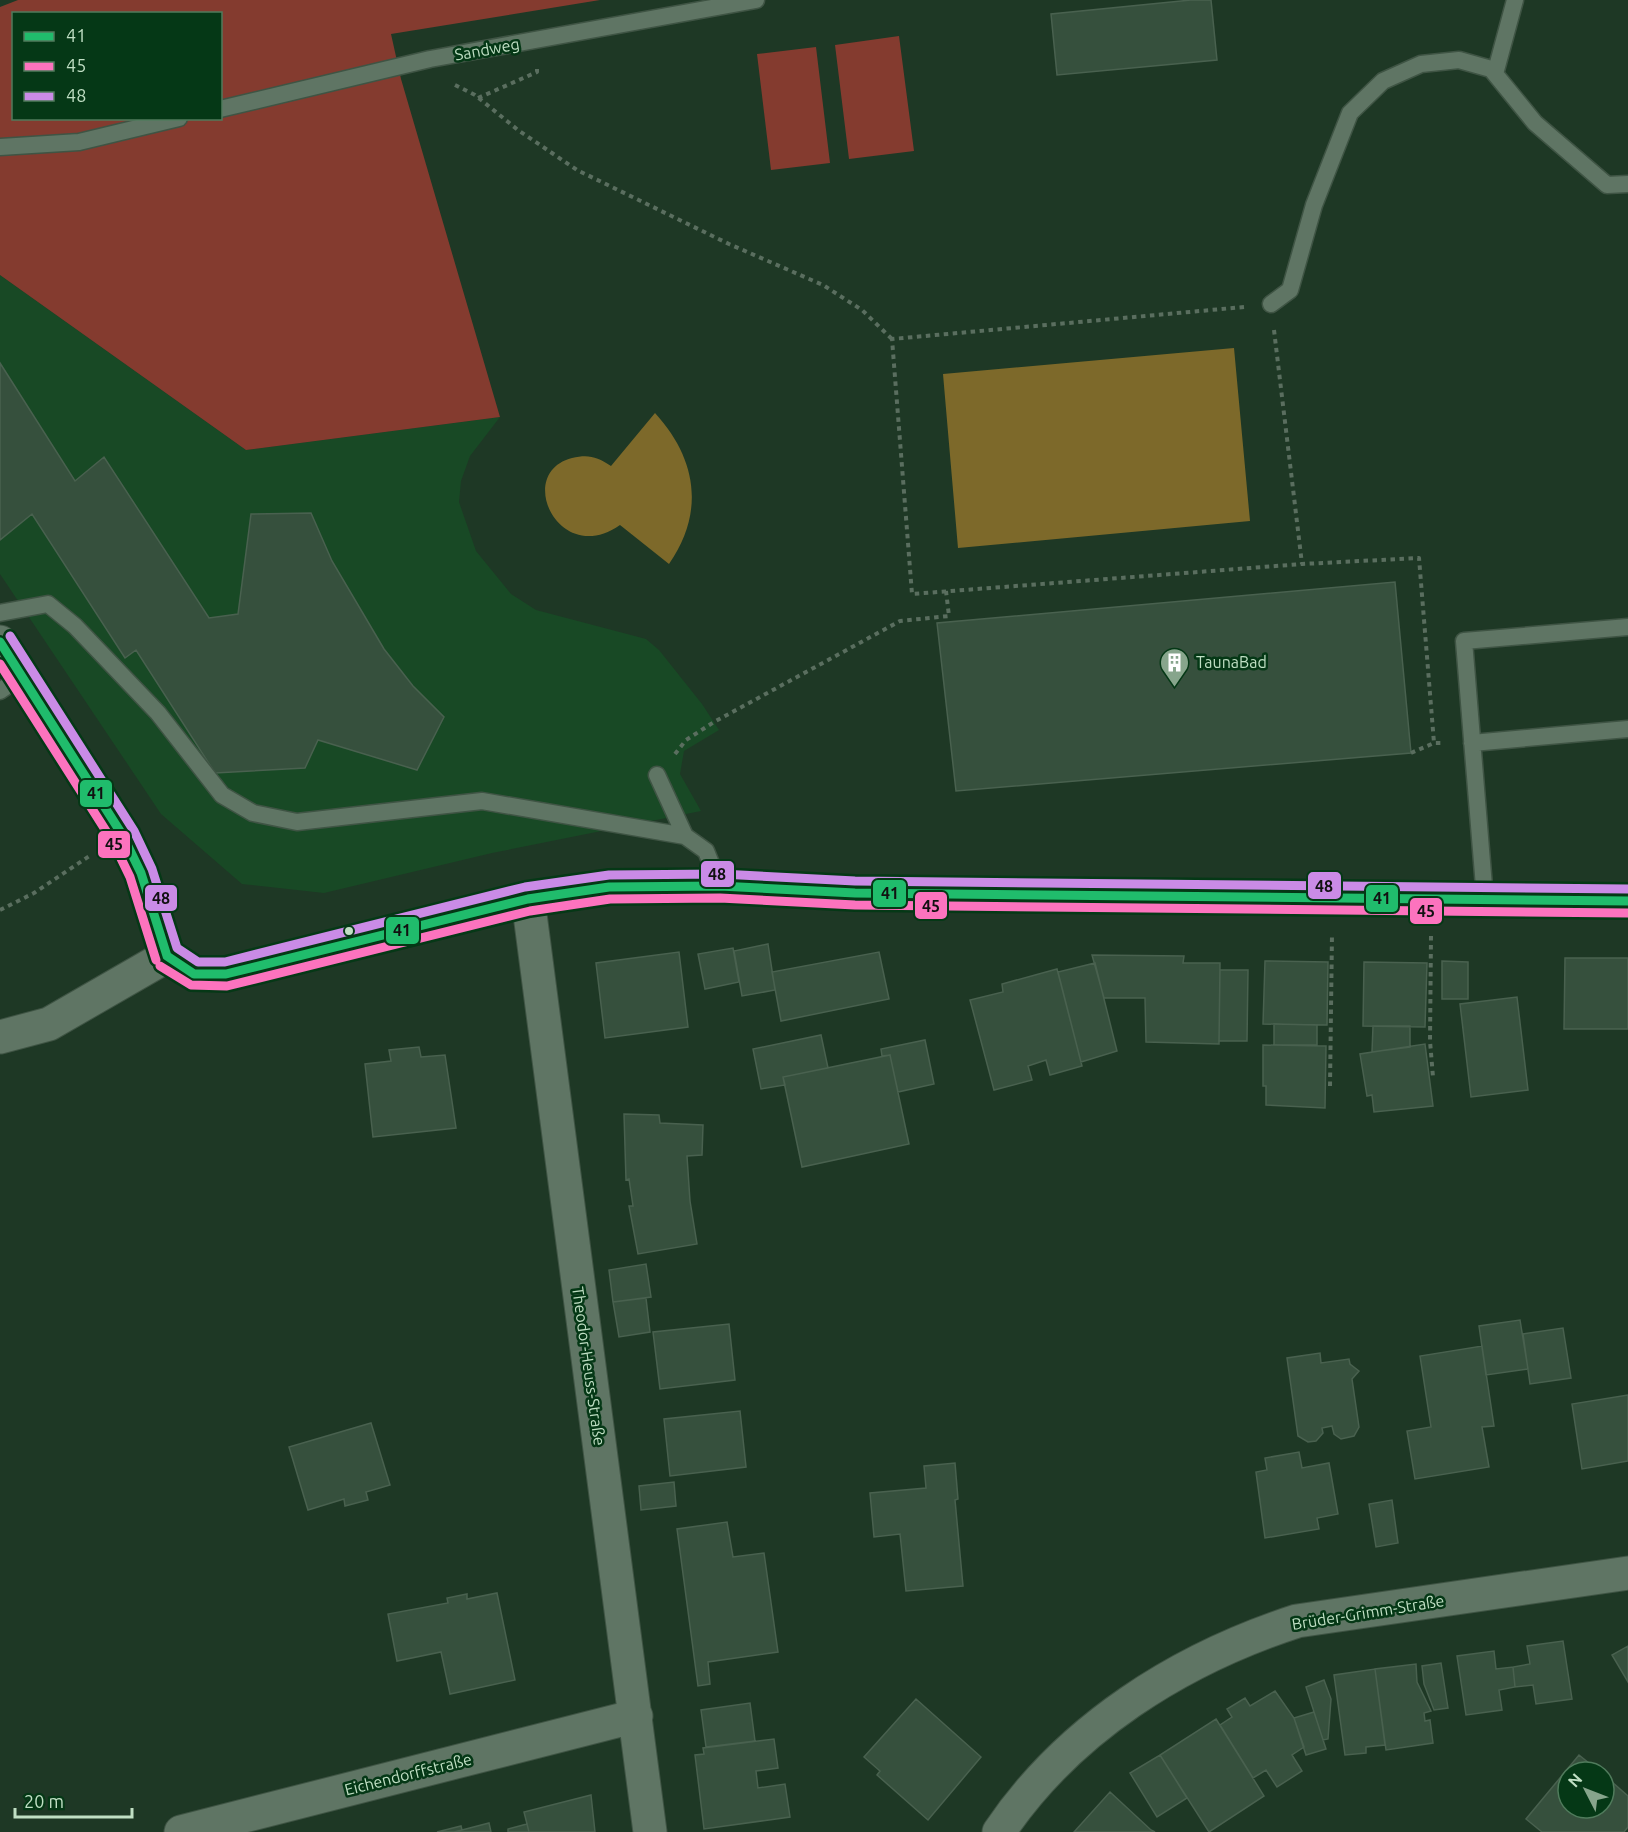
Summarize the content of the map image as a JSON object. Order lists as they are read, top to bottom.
{
  "streets": {
    "street": ["Theodor-Heuss-Straße", "Brüder-Grimm-Straße", "Eichendorffstraße"],
    "lane": ["Sandweg"]
  },
  "crossings": [
    ["Theodor-Heuss-Straße", "Eichendorffstraße"]
  ],
  "places": {
    "building": ["TaunaBad"]
  },
  "lines": ["transit line 48", "transit line 41", "transit line 45"],
  "legend": ["41", "45", "48"],
  "scale_bar": "20 m",
  "north": "top left"
}
